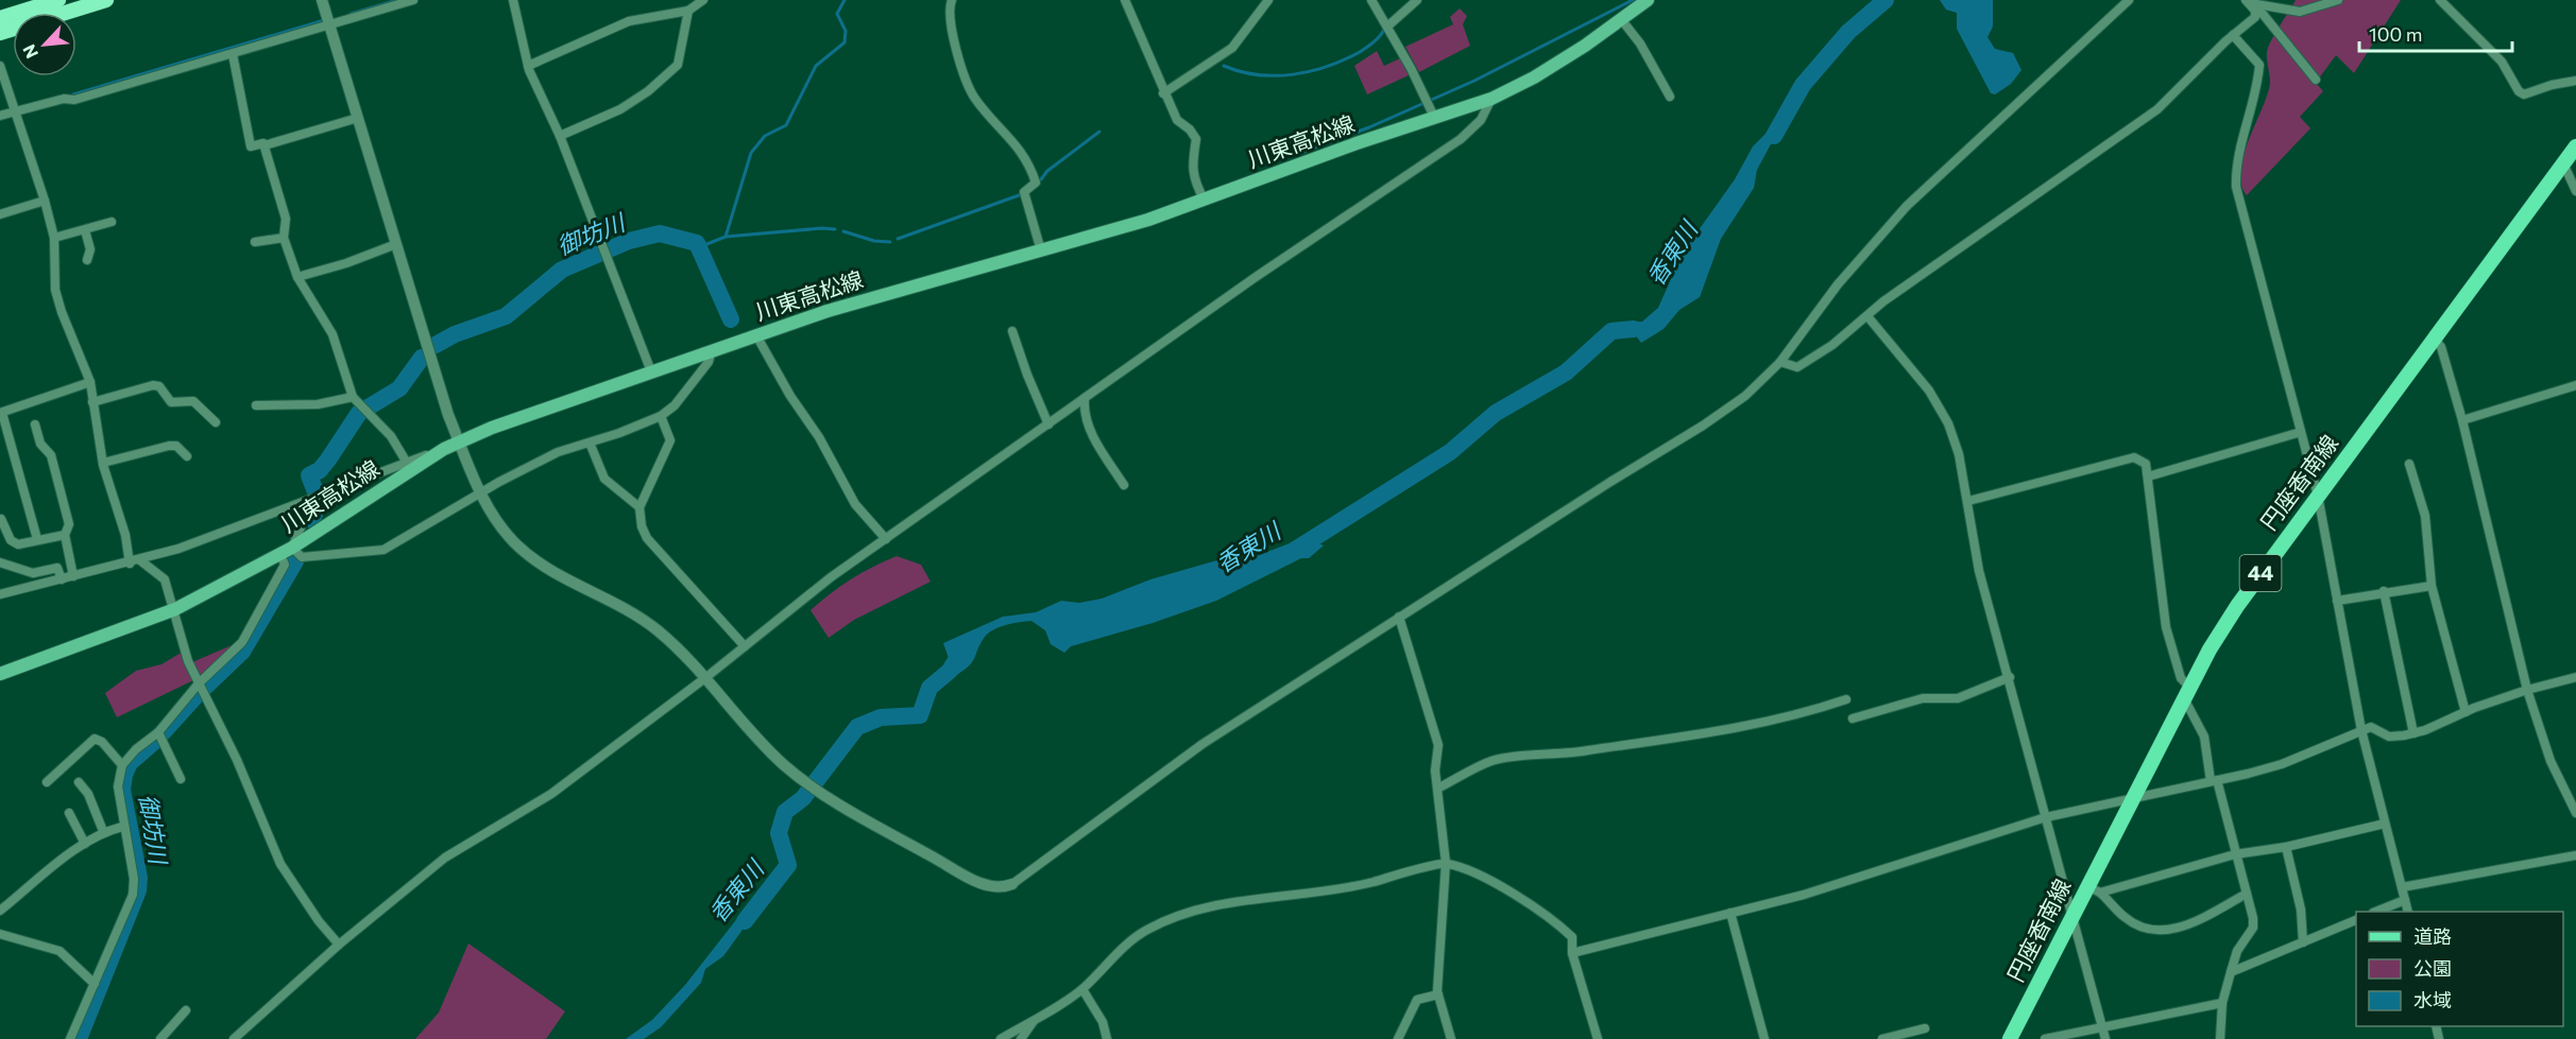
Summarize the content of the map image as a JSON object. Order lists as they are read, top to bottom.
{
  "streets": {
    "main road": ["川東高松線", "円座香南線", "44"]
  },
  "water": ["御坊川", "香東川"],
  "legend": ["道路", "公園", "水域"],
  "scale_bar": "100 m",
  "north": "bottom left"
}
